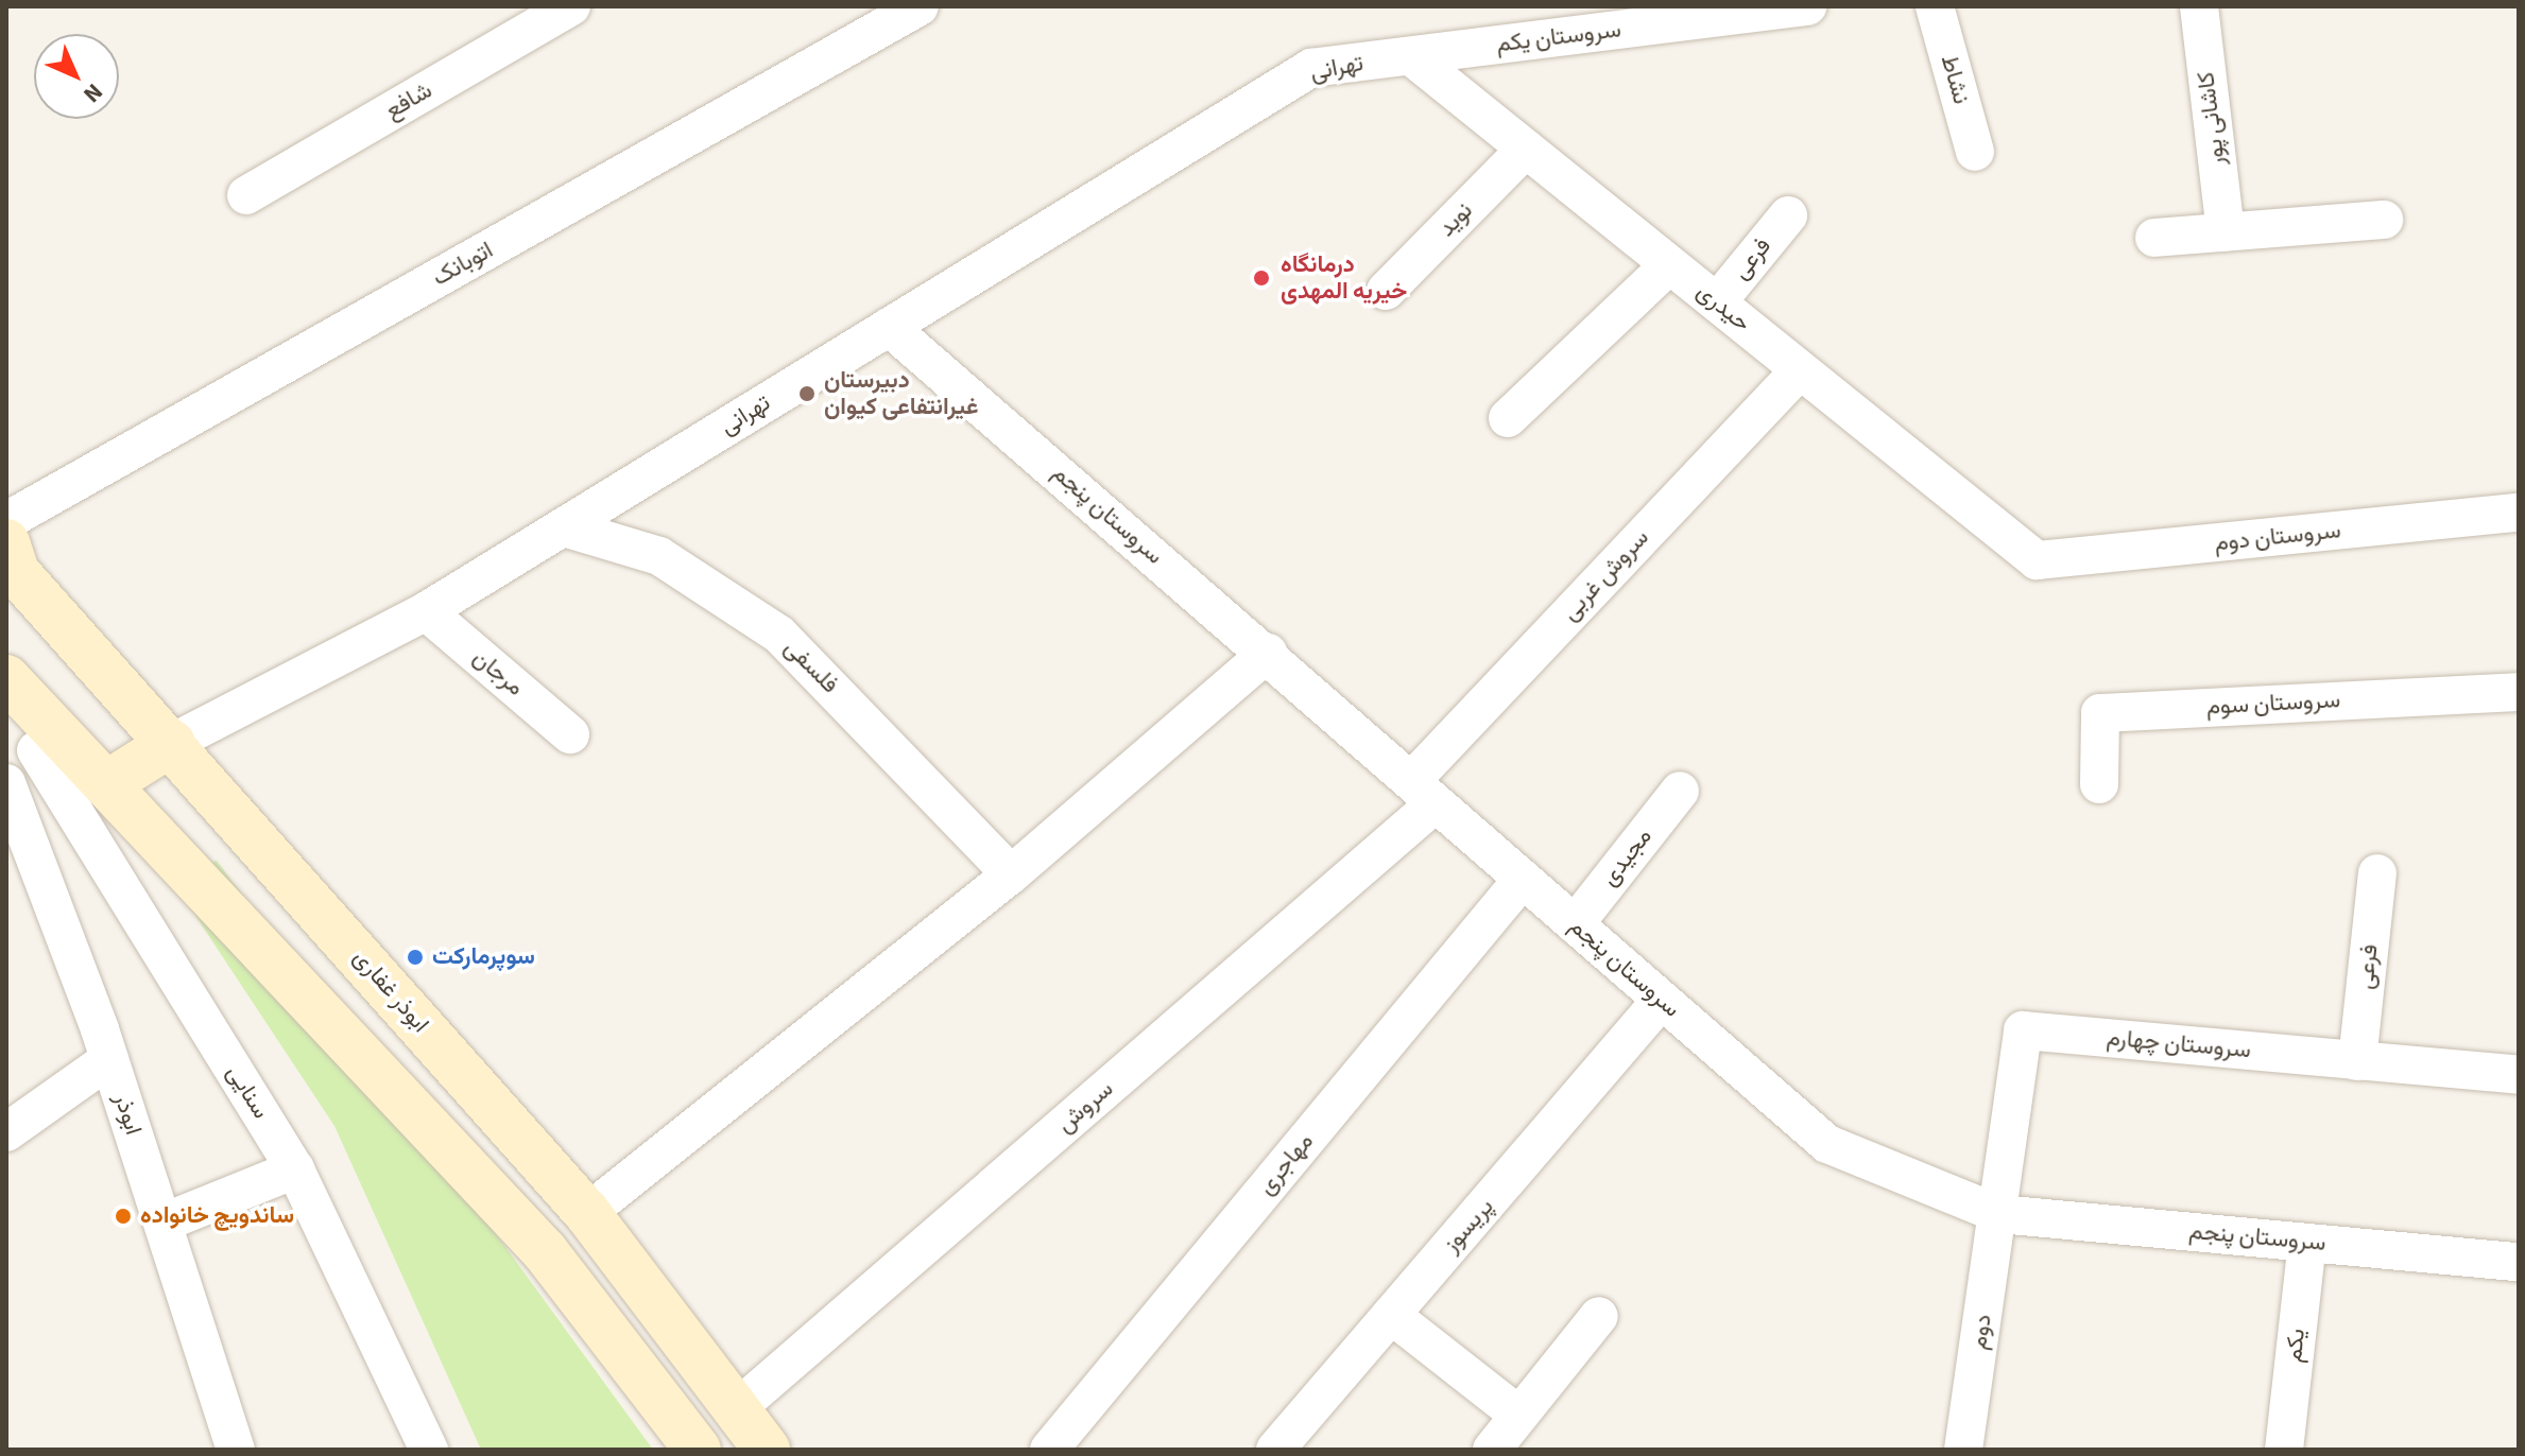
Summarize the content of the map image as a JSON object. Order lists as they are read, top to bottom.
{
  "streets": {
    "main road": ["ابوذر غفاری"],
    "street": [
      "سروستان یکم",
      "تهرانی",
      "نشاط",
      "شافع",
      "کاشانی پور",
      "نوید",
      "فرعی",
      "اتوبانک",
      "حیدری",
      "سروستان پنجم",
      "سروستان دوم",
      "سروش غربی",
      "فلسفی",
      "مرجان",
      "سروستان سوم",
      "مجیدی",
      "سروستان چهارم",
      "سنایی",
      "سروش",
      "ابوذر",
      "مهاجری",
      "پریسوز",
      "دوم",
      "یکم"
    ]
  },
  "crossings": [
    ["سروستان یکم", "تهرانی"],
    ["سروستان یکم", "حیدری"],
    ["تهرانی", "حیدری"],
    ["تهرانی", "سروستان پنجم"],
    ["تهرانی", "فلسفی"],
    ["تهرانی", "مرجان"],
    ["تهرانی", "ابوذر غفاری"],
    ["نوید", "حیدری"],
    ["فرعی", "حیدری"],
    ["فرعی", "سروستان چهارم"],
    ["حیدری", "سروستان دوم"],
    ["حیدری", "سروش غربی"],
    ["سروستان پنجم", "سروش غربی"],
    ["سروستان پنجم", "مجیدی"],
    ["سروستان پنجم", "سروستان چهارم"],
    ["سروستان پنجم", "سروش"],
    ["سروستان پنجم", "مهاجری"],
    ["سروستان پنجم", "پریسوز"],
    ["سروستان پنجم", "دوم"],
    ["سروستان پنجم", "یکم"],
    ["سروش غربی", "سروش"],
    ["ابوذر غفاری", "سروش"],
    ["سروستان چهارم", "دوم"]
  ],
  "places": [
    "درمانگاه خیریه المهدی",
    "دبیرستان غیرانتفاعی کیوان",
    "سوپرمارکت",
    "ساندویچ خانواده"
  ],
  "north": "bottom right"
}
